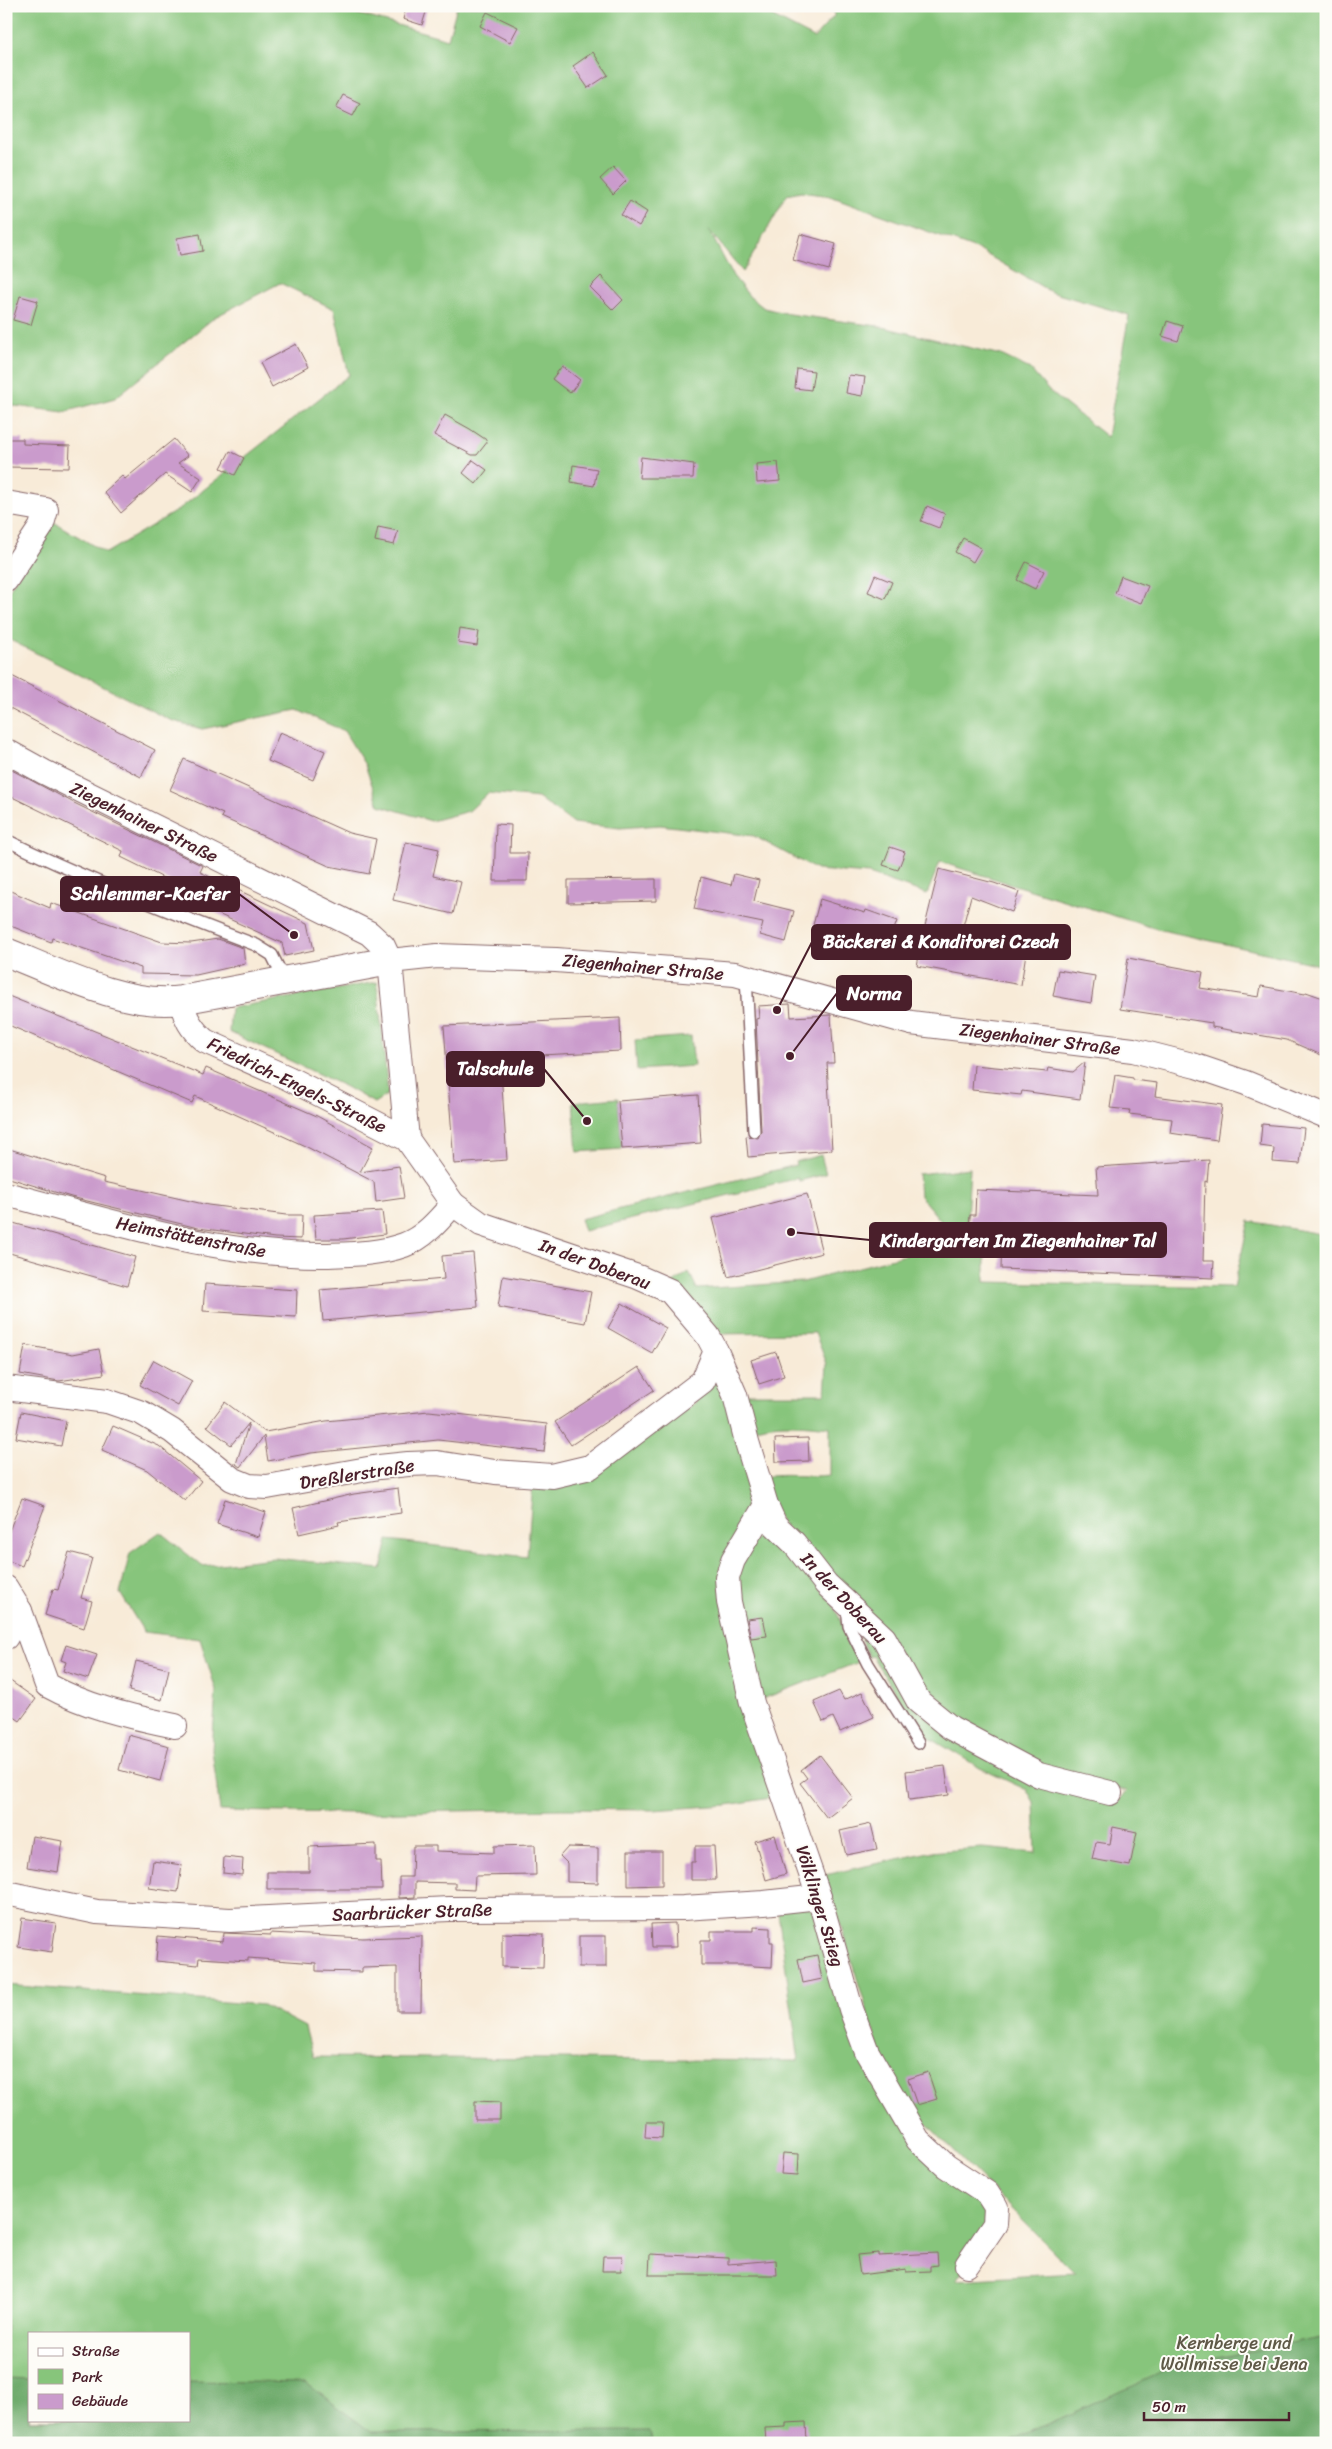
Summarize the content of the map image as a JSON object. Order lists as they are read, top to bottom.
{
  "streets": {
    "street": [
      "Ziegenhainer Straße",
      "Friedrich-Engels-Straße",
      "Heimstättenstraße",
      "In der Doberau",
      "Dreßlerstraße",
      "Völklinger Stieg",
      "Saarbrücker Straße"
    ]
  },
  "crossings": [
    ["Ziegenhainer Straße", "Friedrich-Engels-Straße"],
    ["Friedrich-Engels-Straße", "Heimstättenstraße"],
    ["Friedrich-Engels-Straße", "In der Doberau"],
    ["Heimstättenstraße", "In der Doberau"],
    ["In der Doberau", "Dreßlerstraße"],
    ["In der Doberau", "Völklinger Stieg"],
    ["Völklinger Stieg", "Saarbrücker Straße"]
  ],
  "parks": ["Kernberge und Wöllmisse bei Jena"],
  "places": [
    "Schlemmer-Kaefer",
    "Bäckerei & Konditorei Czech",
    "Norma",
    "Talschule",
    "Kindergarten Im Ziegenhainer Tal"
  ],
  "legend": ["Straße", "Park", "Gebäude"],
  "scale_bar": "50 m"
}
